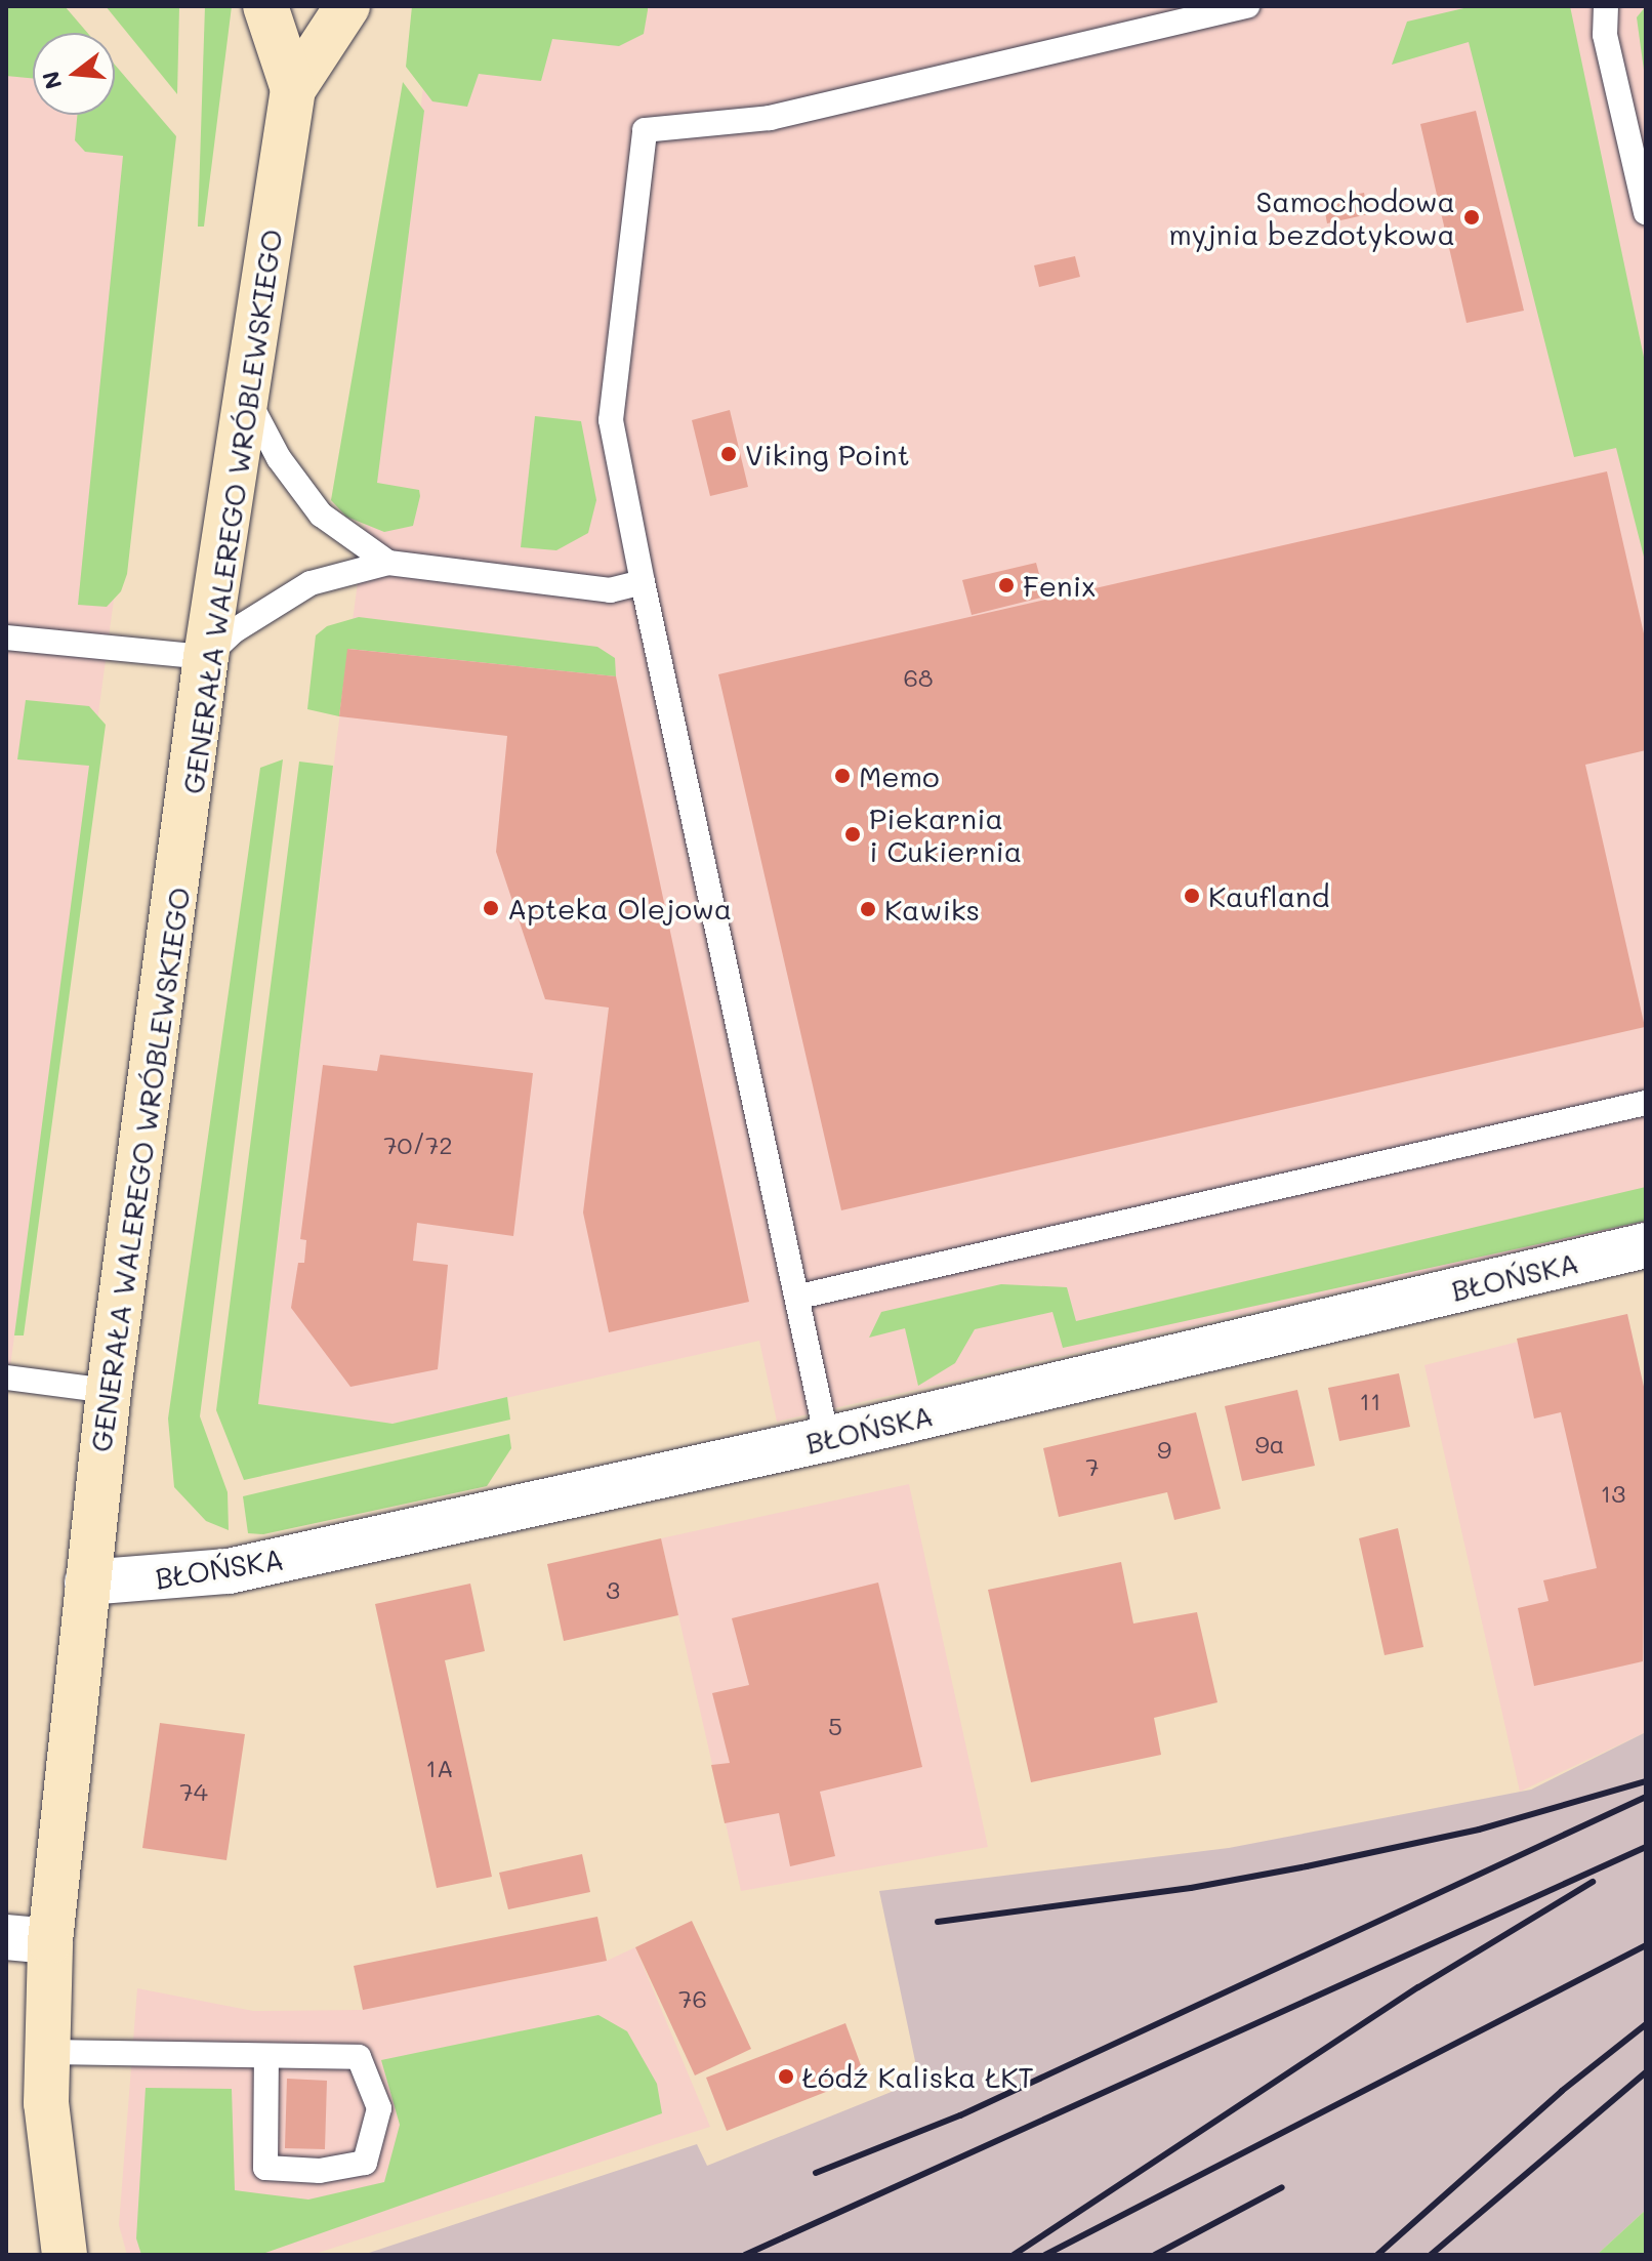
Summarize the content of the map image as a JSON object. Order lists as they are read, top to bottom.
{
  "streets": {
    "street": ["GENERAŁA WALEREGO WRÓBLEWSKIEGO", "BŁOŃSKA"]
  },
  "crossings": [
    ["GENERAŁA WALEREGO WRÓBLEWSKIEGO", "BŁOŃSKA"]
  ],
  "places": [
    "Samochodowa myjnia bezdotykowa",
    "Viking Point",
    "Fenix",
    "Memo",
    "Piekarnia i Cukiernia",
    "Kaufland",
    "Apteka Olejowa",
    "Kawiks",
    "Łódź Kaliska ŁKT"
  ],
  "house_numbers": [
    "68",
    "70/72",
    "11",
    "9a",
    "9",
    "7",
    "13",
    "3",
    "5",
    "1A",
    "74",
    "76"
  ],
  "north": "left"
}
